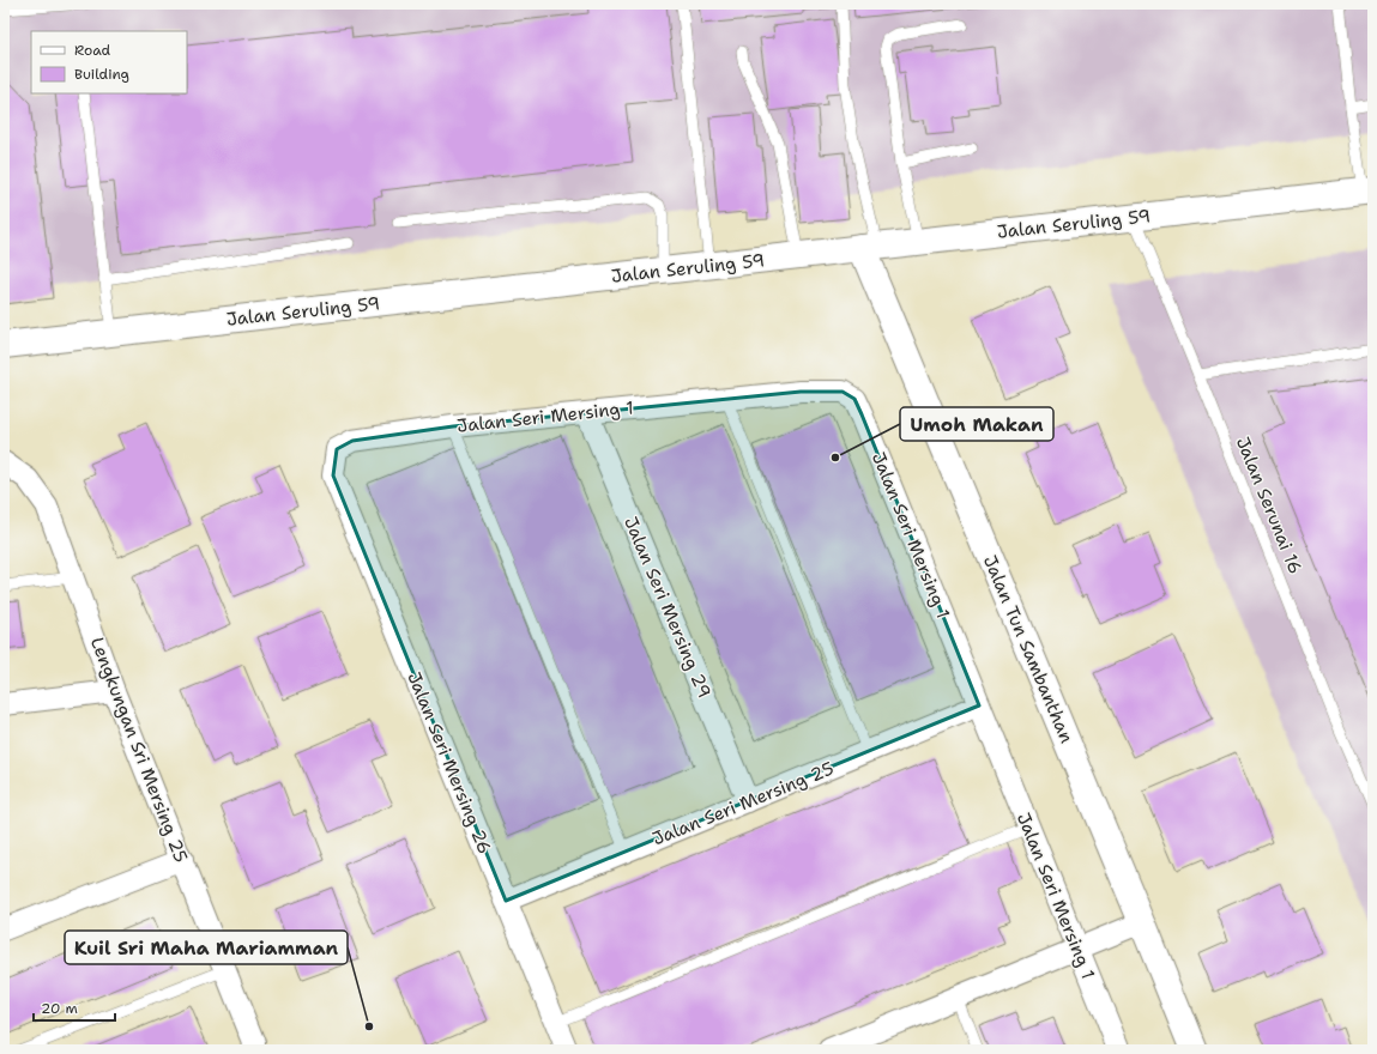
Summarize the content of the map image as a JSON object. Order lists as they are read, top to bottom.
{
  "streets": {
    "main road": ["Jalan Seruling 59", "Jalan Tun Sambanthan"],
    "street": [
      "Jalan Seri Mersing 1",
      "Jalan Seri Mersing 29",
      "Lengkungan Sri Mersing 25",
      "Jalan Seri Mersing 26",
      "Jalan Seri Mersing 25"
    ],
    "lane": ["Jalan Serunai 16"]
  },
  "crossings": [
    ["Jalan Seruling 59", "Jalan Serunai 16"],
    ["Jalan Seruling 59", "Jalan Tun Sambanthan"],
    ["Jalan Seri Mersing 1", "Jalan Seri Mersing 29"],
    ["Jalan Seri Mersing 1", "Jalan Seri Mersing 26"],
    ["Jalan Seri Mersing 1", "Jalan Seri Mersing 25"],
    ["Jalan Seri Mersing 29", "Jalan Seri Mersing 25"],
    ["Jalan Seri Mersing 26", "Jalan Seri Mersing 25"]
  ],
  "places": ["Umoh Makan", "Kuil Sri Maha Mariamman"],
  "legend": ["Road", "Building"],
  "scale_bar": "20 m"
}
